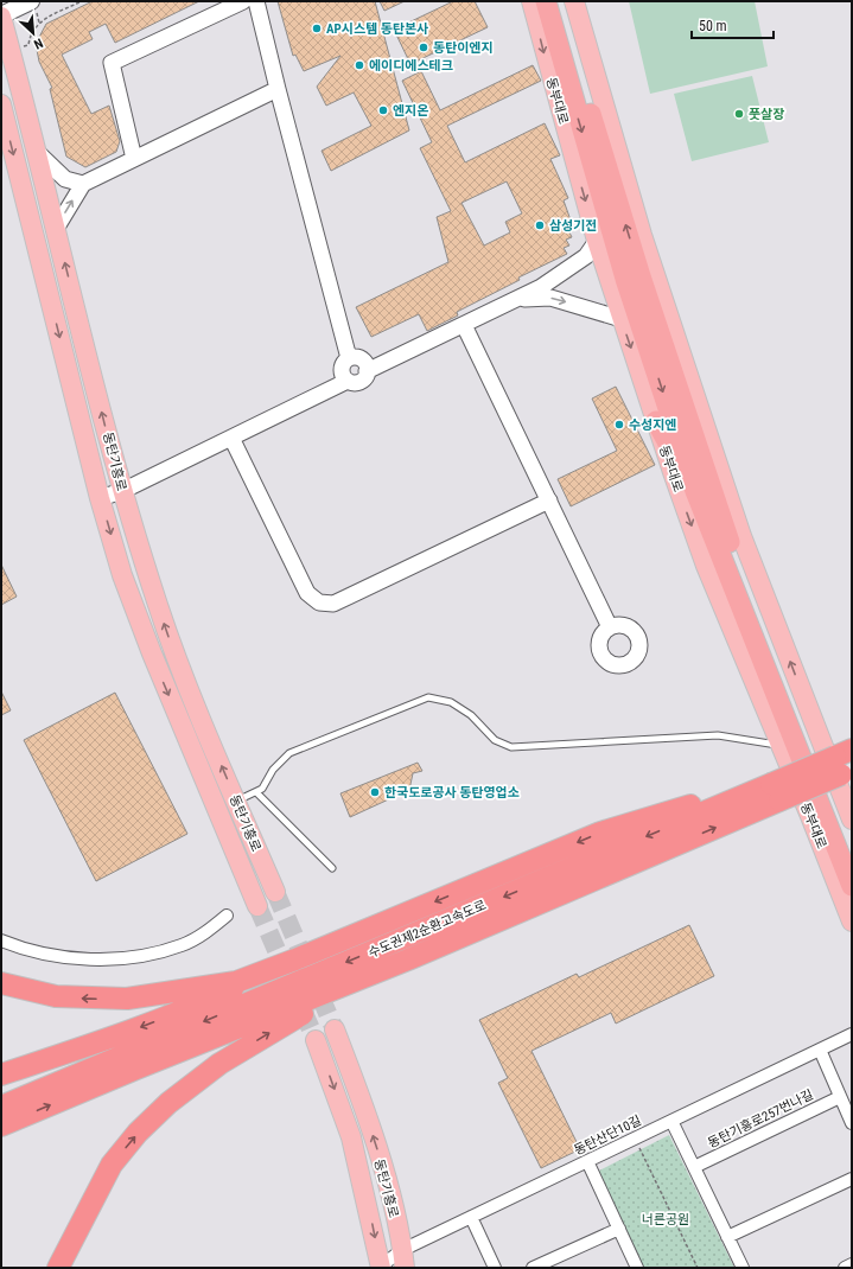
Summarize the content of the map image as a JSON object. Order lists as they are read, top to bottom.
{
  "streets": {
    "highway": ["동부대로", "수도권제2순환고속도로"],
    "main road": ["동탄기흥로"],
    "street": ["동탄기흥로257번나길", "동탄산단10길"]
  },
  "crossings": [
    ["동탄기흥로", "동탄산단10길"]
  ],
  "parks": ["너른공원"],
  "places": [
    "AP시스템 동탄본사",
    "동탄이엔지",
    "에이디에스테크",
    "엔지온",
    "풋살장",
    "삼성기전",
    "수성지엔",
    "한국도로공사 동탄영업소"
  ],
  "scale_bar": "50 m",
  "north": "bottom right"
}
